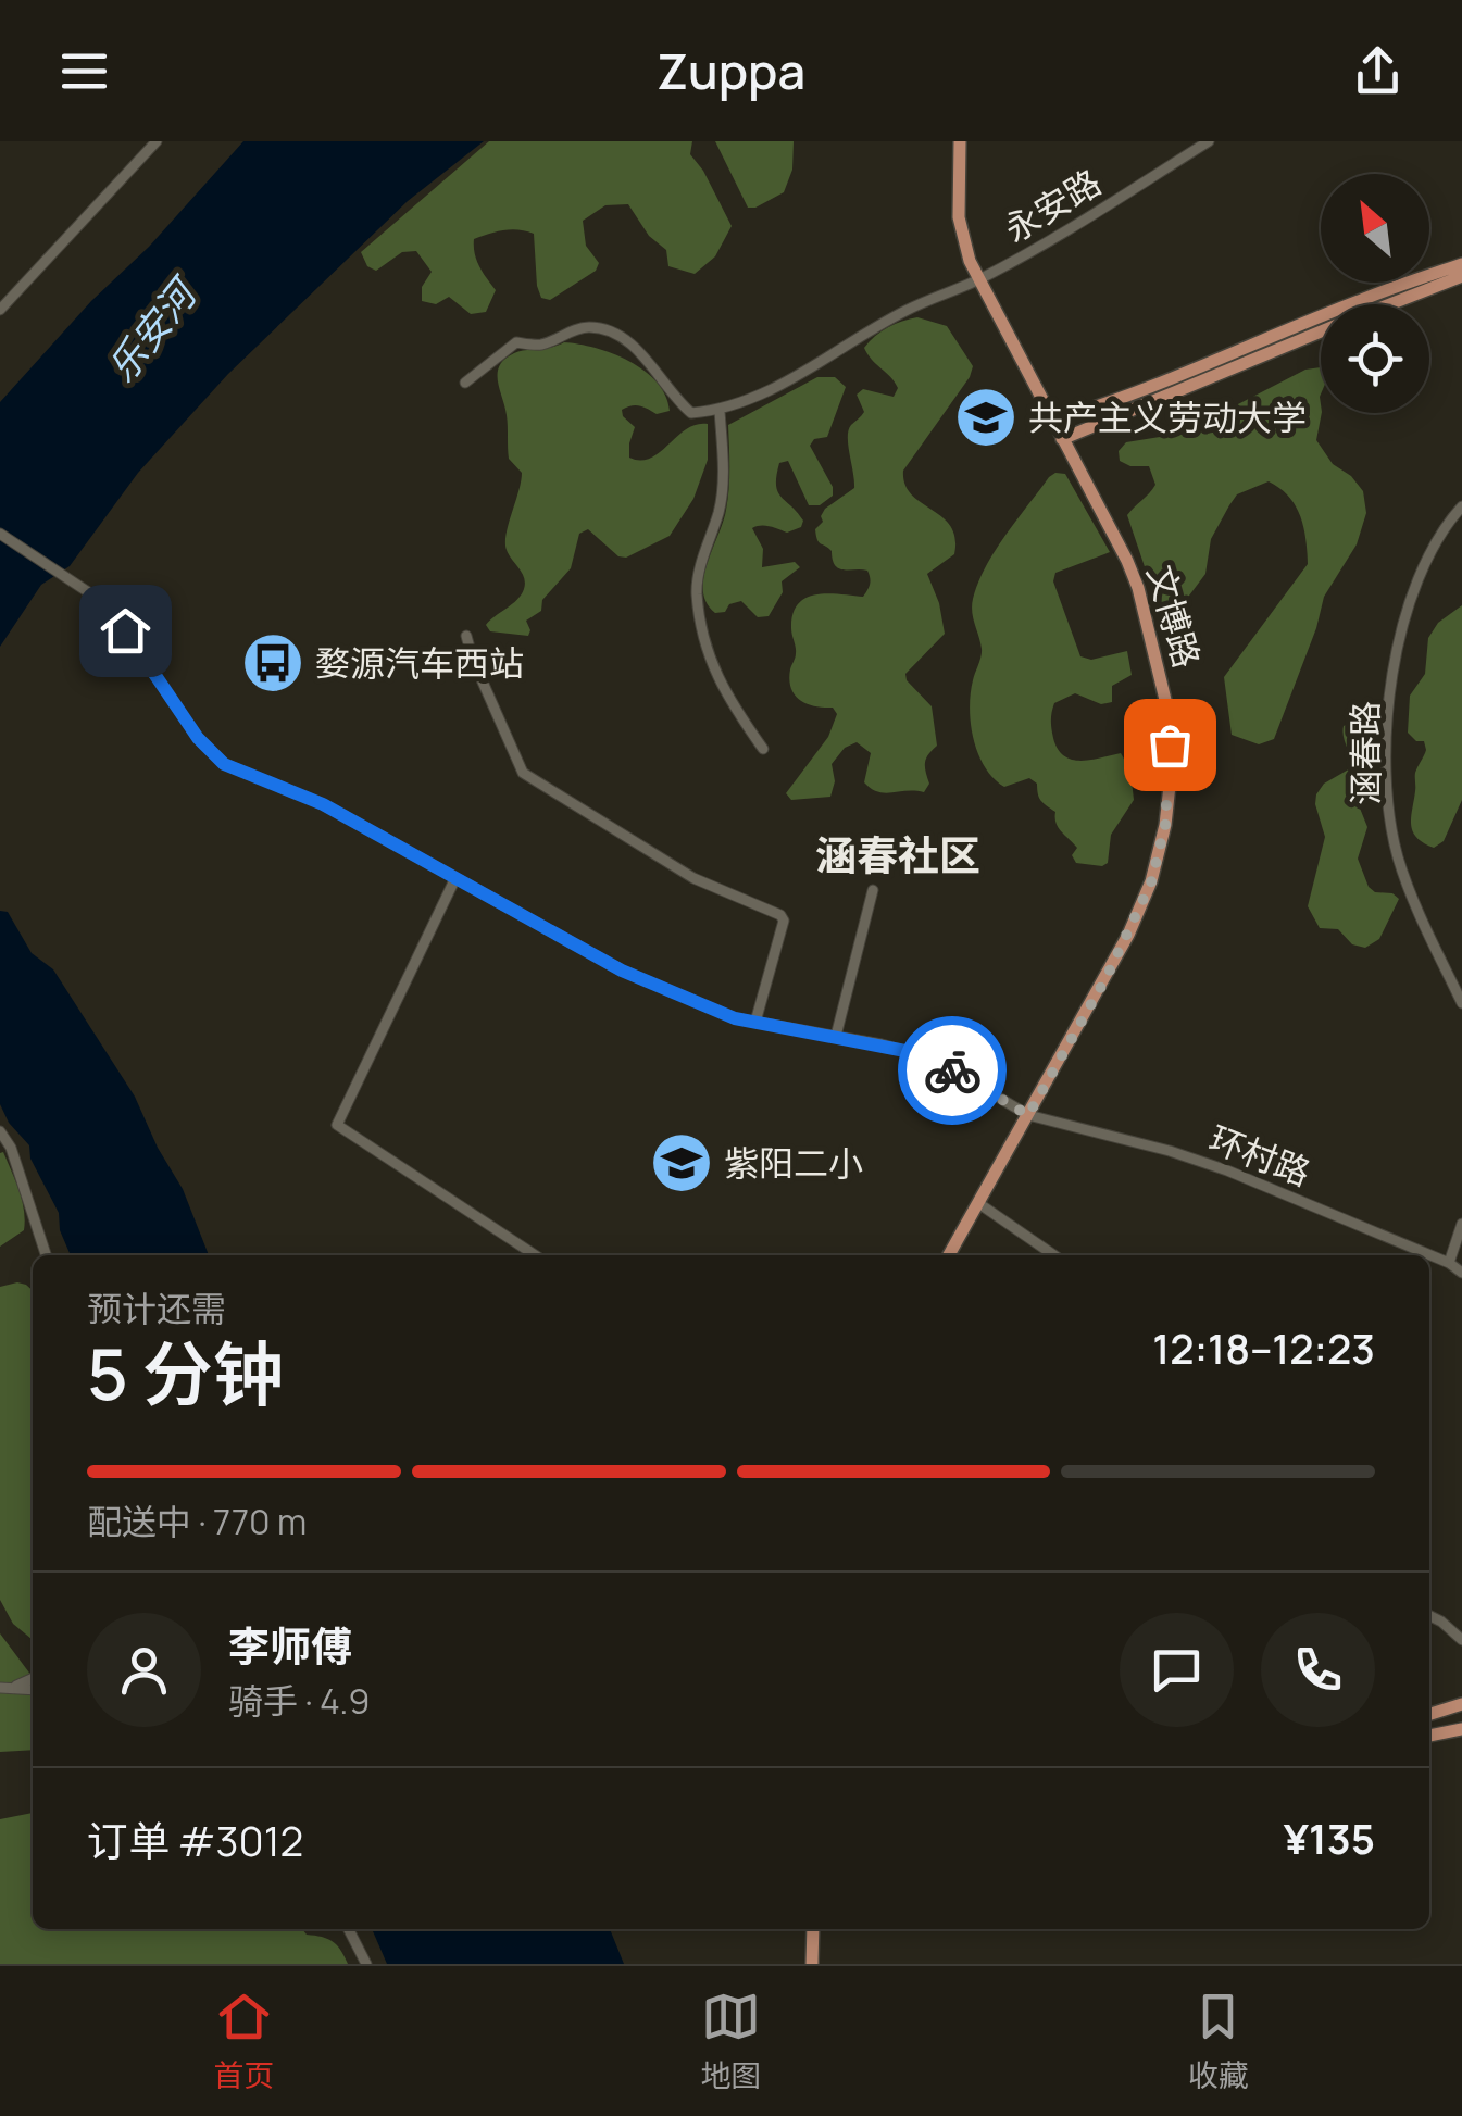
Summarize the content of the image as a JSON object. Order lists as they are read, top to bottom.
{
  "streets": {
    "main road": ["文博路"],
    "street": ["永安路", "涵春路", "环村路"]
  },
  "crossings": [
    ["永安路", "文博路"],
    ["文博路", "环村路"]
  ],
  "districts": ["涵春社区"],
  "water": ["乐安河"],
  "places": {
    "school or university": ["共产主义劳动大学", "紫阳二小"],
    "bus stop": ["婺源汽车西站"]
  },
  "north": "top left",
  "page": {
    "header": "Zuppa",
    "heading": ["5 分钟", "预计还需", "12:18–12:23"],
    "panel": [
      "李师傅",
      "骑手 · 4.9",
      "订单 #3012",
      "¥135"
    ],
    "bar": "配送中 · 770 m",
    "tabs": ["首页", "地图", "收藏"]
  }
}
